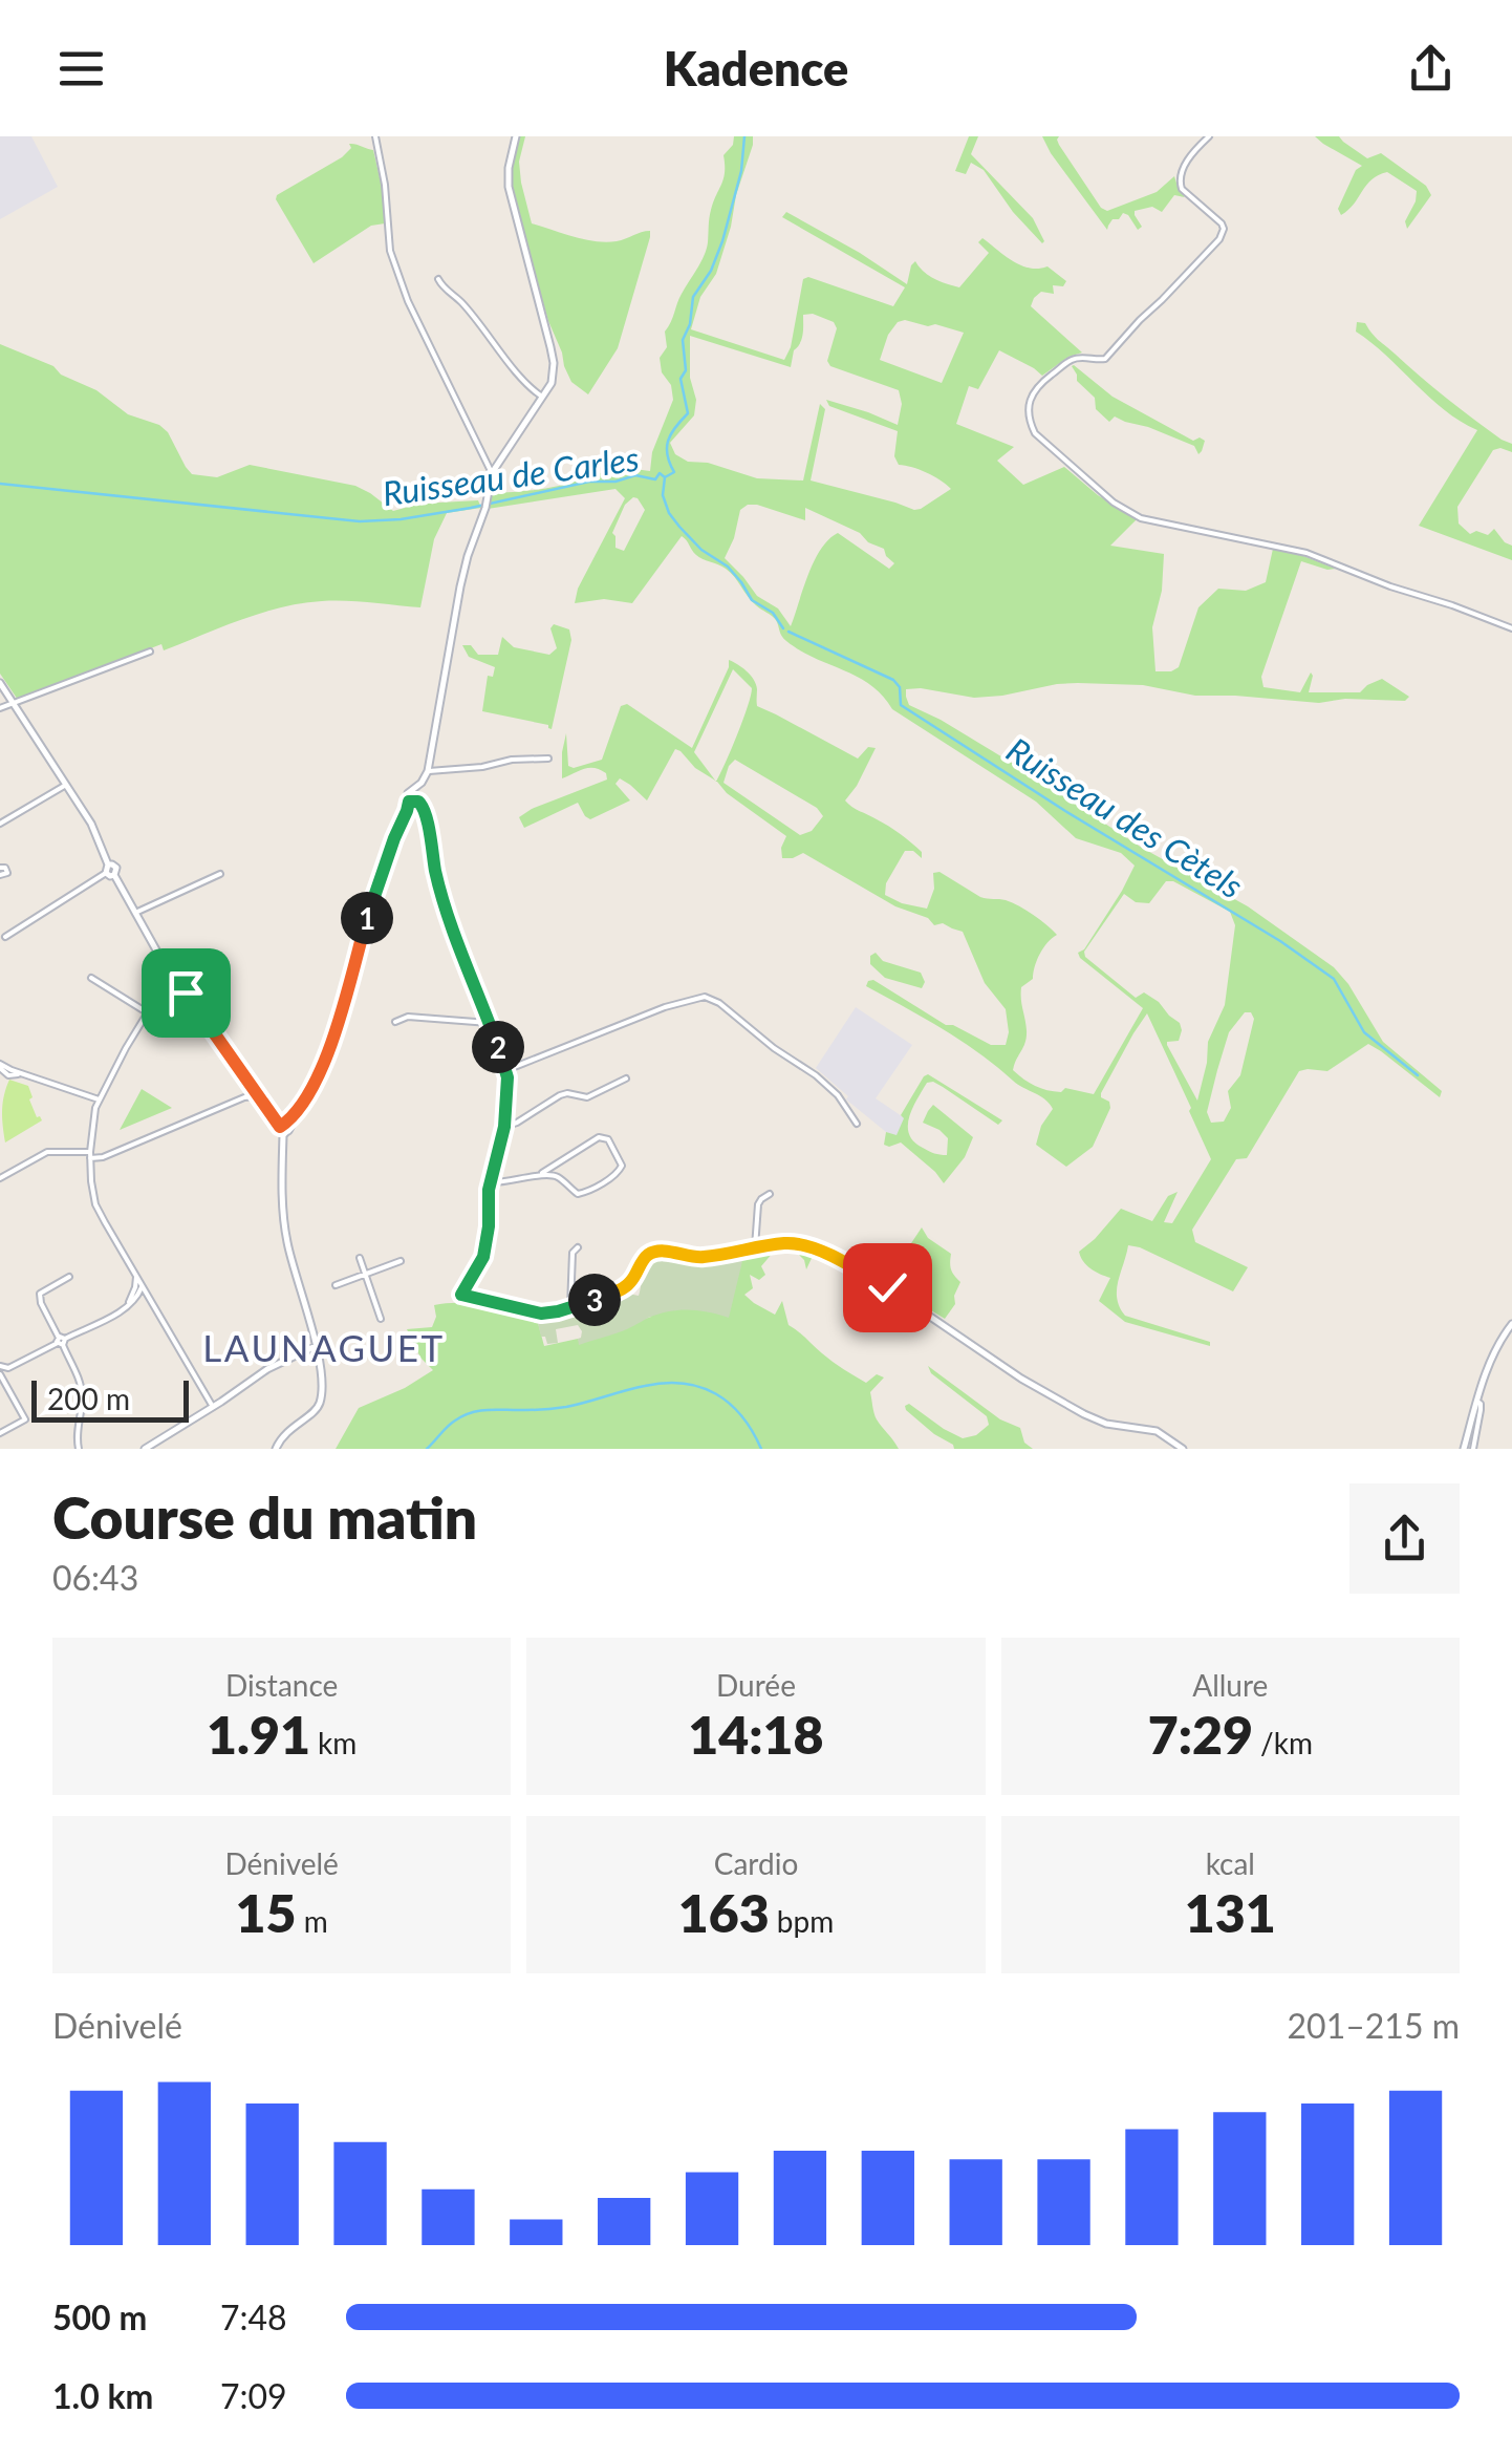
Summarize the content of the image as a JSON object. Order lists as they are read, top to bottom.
{
  "districts": ["LAUNAGUET"],
  "water": ["Ruisseau de Carles", "Ruisseau des Cètels"],
  "scale_bar": "200 m",
  "page": {
    "header": "Kadence",
    "pins": ["1", "2", "3"],
    "scale": "200 m",
    "heading": ["Course du matin", "06:43"],
    "stats": [
      ["Distance", "1.91 km"],
      ["Durée", "14:18"],
      ["Allure", "7:29 /km"],
      ["Dénivelé", "15 m"],
      ["Cardio", "163 bpm"],
      ["kcal", "131"]
    ],
    "chart": ["Dénivelé", "201–215 m"],
    "list": [
      {
        "name": "500 m",
        "note": "7:48"
      },
      {
        "name": "1.0 km",
        "note": "7:09"
      }
    ]
  }
}
